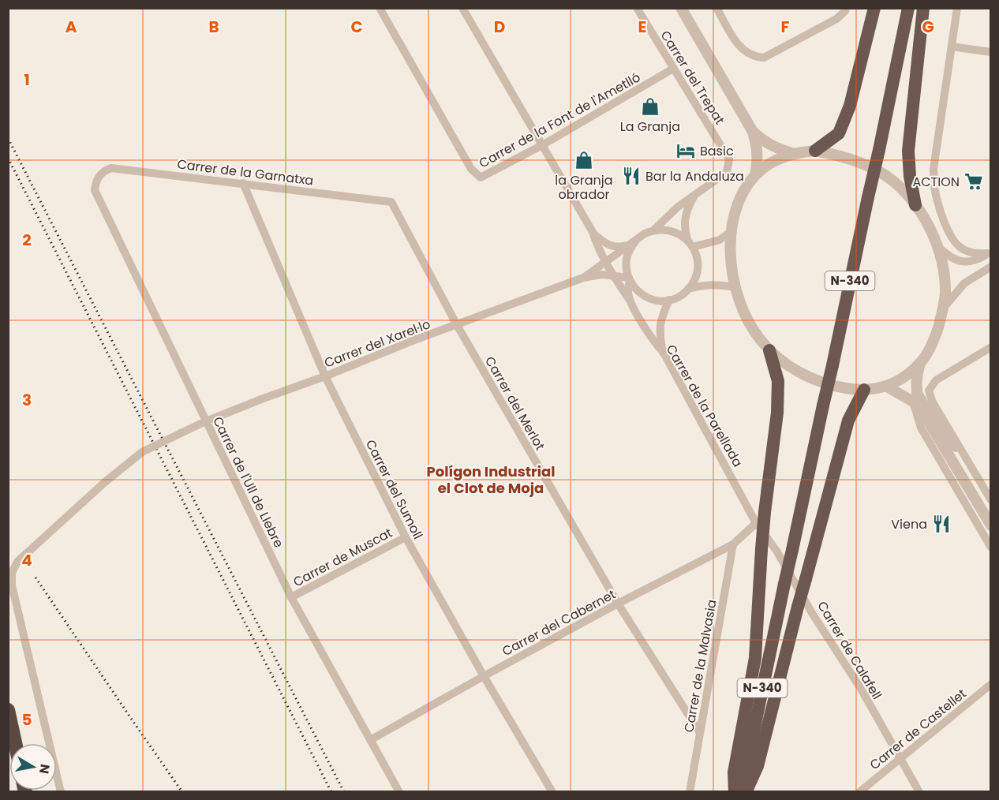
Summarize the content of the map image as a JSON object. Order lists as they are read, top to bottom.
{
  "streets": {
    "highway": ["N-340"],
    "street": [
      "Carrer del Trepat",
      "Carrer de la Font de l'Ametlló",
      "Carrer de la Garnatxa",
      "Carrer del Xarel·lo",
      "Carrer del Merlot",
      "Carrer de la Parellada",
      "Carrer de l'Ull de Llebre",
      "Carrer del Sumoll",
      "Carrer de Muscat",
      "Carrer del Cabernet",
      "Carrer de Calafell",
      "Carrer de la Malvasia",
      "Carrer de Castellet"
    ]
  },
  "crossings": [
    ["Carrer del Trepat", "Carrer de la Font de l'Ametlló"],
    ["Carrer de la Font de l'Ametlló", "Carrer de la Parellada"],
    ["Carrer de la Garnatxa", "Carrer del Merlot"],
    ["Carrer de la Garnatxa", "Carrer de l'Ull de Llebre"],
    ["Carrer de la Garnatxa", "Carrer del Sumoll"],
    ["Carrer del Xarel·lo", "Carrer del Merlot"],
    ["Carrer del Xarel·lo", "Carrer de l'Ull de Llebre"],
    ["Carrer del Xarel·lo", "Carrer del Sumoll"],
    ["Carrer del Merlot", "Carrer del Cabernet"],
    ["Carrer del Merlot", "Carrer de la Malvasia"],
    ["Carrer de la Parellada", "Carrer del Cabernet"],
    ["Carrer de la Parellada", "Carrer de Calafell"],
    ["Carrer de l'Ull de Llebre", "Carrer de Muscat"],
    ["Carrer de l'Ull de Llebre", "Carrer del Cabernet"],
    ["Carrer del Sumoll", "Carrer de Muscat"],
    ["Carrer del Sumoll", "Carrer del Cabernet"],
    ["Carrer del Cabernet", "Carrer de Calafell"],
    ["Carrer del Cabernet", "Carrer de la Malvasia"],
    ["Carrer de Calafell", "Carrer de Castellet"]
  ],
  "districts": ["Polígon Industrial el Clot de Moja"],
  "places": {
    "shop": ["La Granja", "la Granja obrador"],
    "hotel": ["Basic"],
    "restaurant": ["Bar la Andaluza", "Viena"],
    "supermarket": ["ACTION"]
  },
  "north": "right",
  "grid": {
    "columns": [
      "A",
      "B",
      "C",
      "D",
      "E",
      "F",
      "G"
    ],
    "rows": [
      "1",
      "2",
      "3",
      "4",
      "5"
    ]
  }
}
